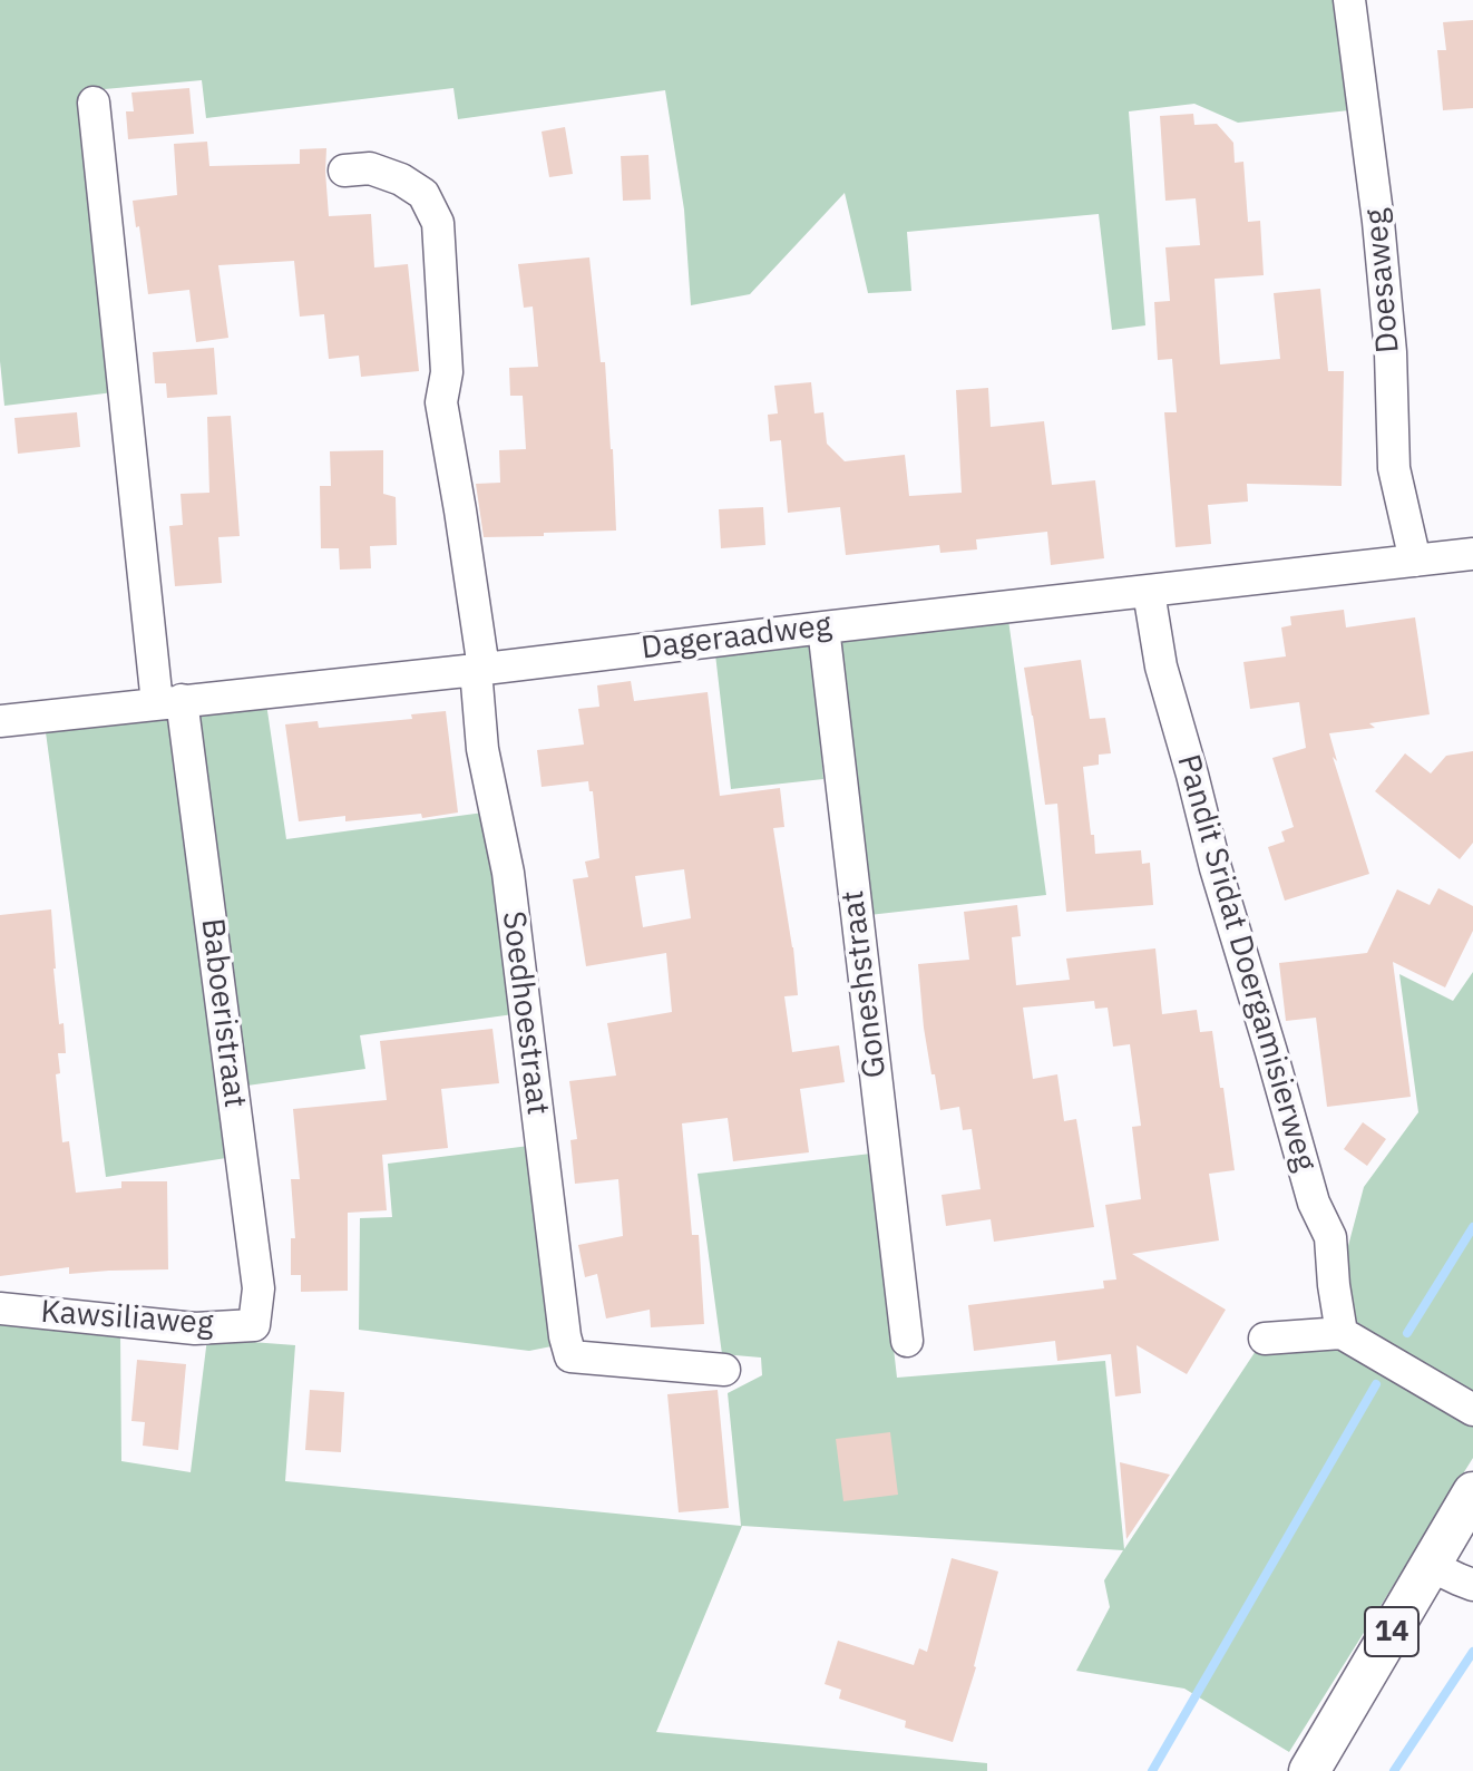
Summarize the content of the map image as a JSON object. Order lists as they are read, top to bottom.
{
  "streets": {
    "main road": ["14"],
    "street": [
      "Doesaweg",
      "Dageraadweg",
      "Pandit Sridat Doergamisierweg",
      "Goneshstraat",
      "Baboeristraat",
      "Soedhoestraat",
      "Kawsiliaweg"
    ]
  },
  "crossings": [
    ["Doesaweg", "Dageraadweg"],
    ["Dageraadweg", "Pandit Sridat Doergamisierweg"],
    ["Dageraadweg", "Goneshstraat"],
    ["Dageraadweg", "Baboeristraat"],
    ["Dageraadweg", "Soedhoestraat"],
    ["Baboeristraat", "Kawsiliaweg"]
  ]
}
